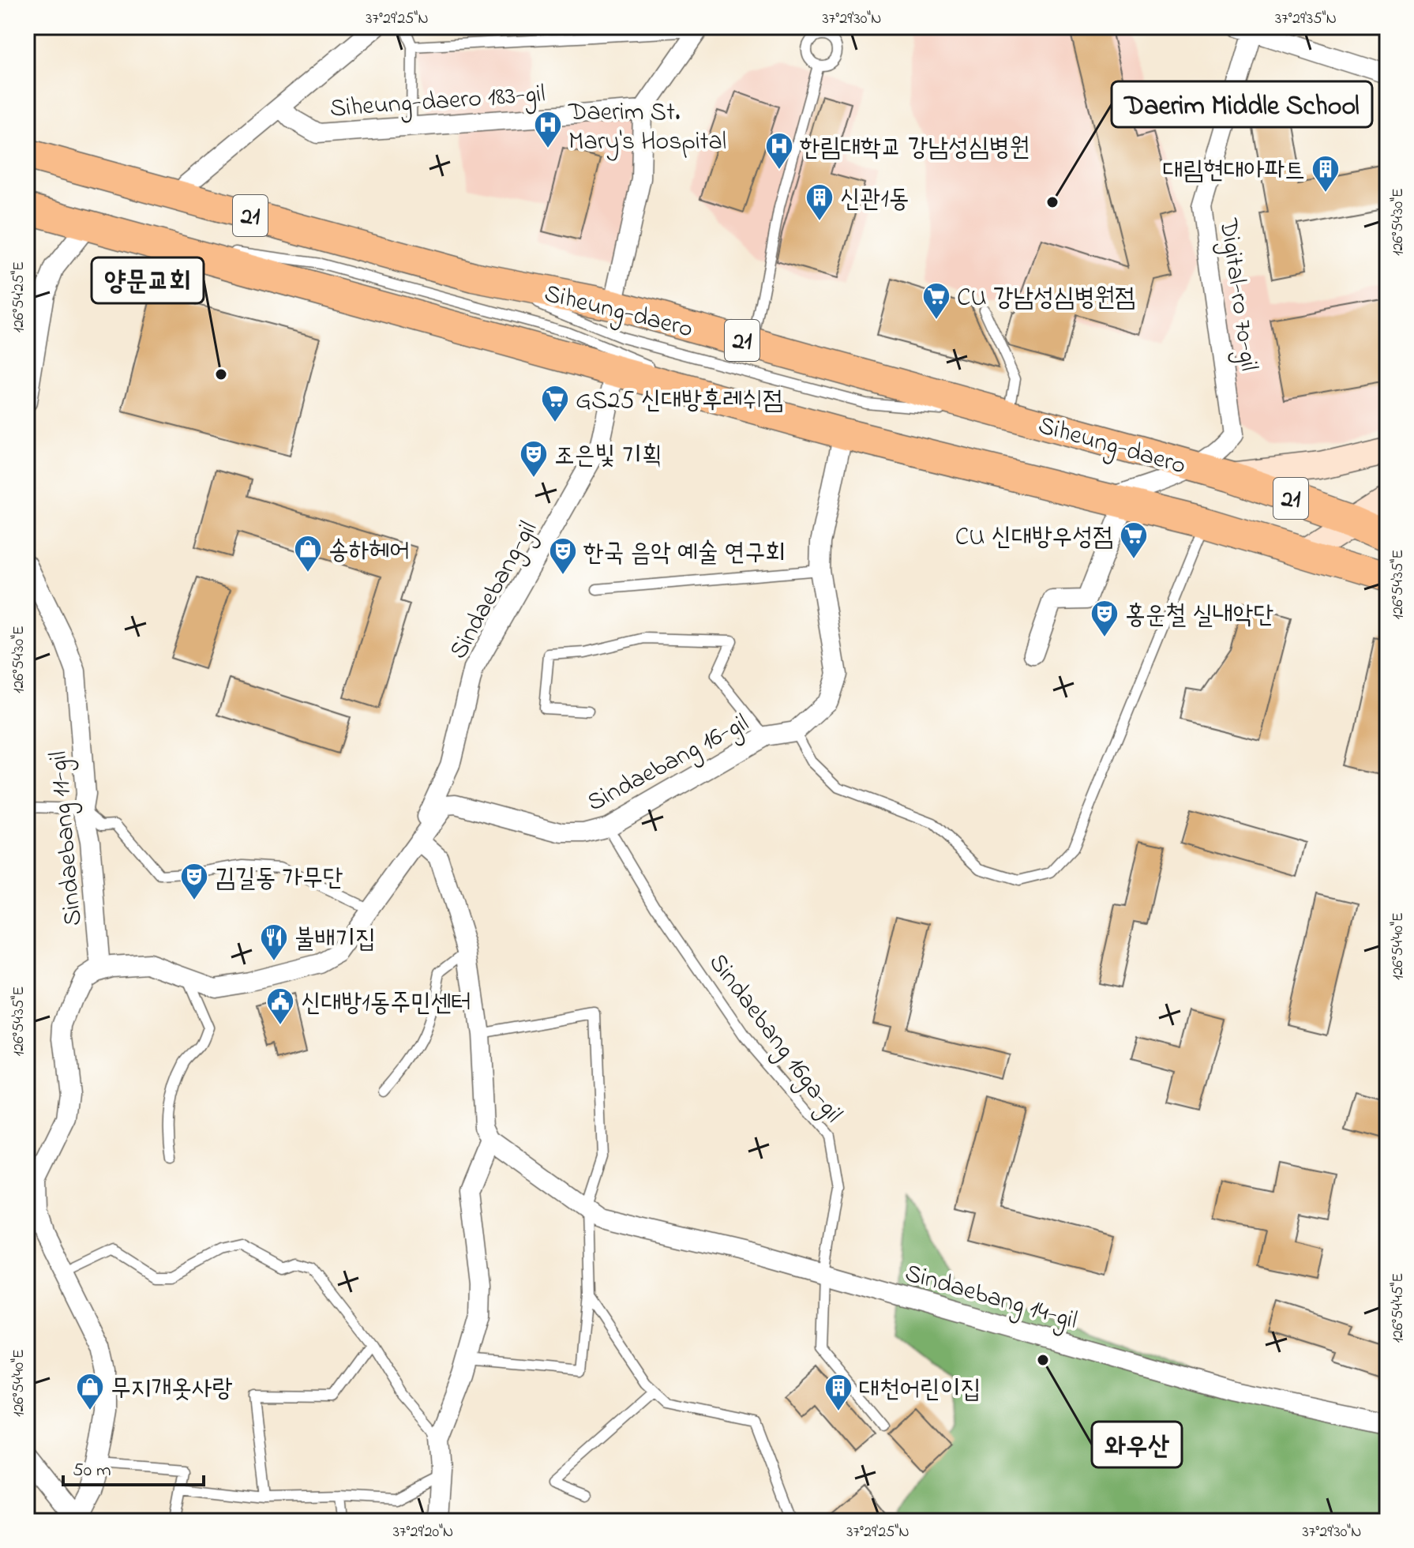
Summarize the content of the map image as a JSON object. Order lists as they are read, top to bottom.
{
  "streets": {
    "main road": ["21", "Siheung-daero"],
    "street": [
      "Siheung-daero 183-gil",
      "Digital-ro 70-gil",
      "Sindaebang-gil",
      "Sindaebang 16-gil",
      "Sindaebang 11-gil",
      "Sindaebang 14-gil"
    ],
    "lane": ["Sindaebang 16ga-gil"]
  },
  "crossings": [
    ["21", "Siheung-daero"],
    ["Digital-ro 70-gil", "Siheung-daero"],
    ["Siheung-daero", "Sindaebang-gil"],
    ["Sindaebang-gil", "Sindaebang 16-gil"],
    ["Sindaebang-gil", "Sindaebang 11-gil"],
    ["Sindaebang 16-gil", "Sindaebang 16ga-gil"],
    ["Sindaebang 16ga-gil", "Sindaebang 14-gil"]
  ],
  "places": {
    "hospital": ["Daerim St. Mary's Hospital", "한림대학교 강남성심병원"],
    "building": ["대림현대아파트", "신관1동", "대천어린이집"],
    "other": ["Daerim Middle School", "양문교회", "와우산"],
    "supermarket": ["CU 강남성심병원점", "GS25 신대방후레쉬점", "CU 신대방우성점"],
    "theatre": [
      "조은빛 기획",
      "한국 음악 예술 연구회",
      "홍운철 실내악단",
      "김길동 가무단"
    ],
    "shop": ["송하헤어", "무지개옷사랑"],
    "restaurant": ["불배기집"],
    "public building": ["신대방1동주민센터"]
  },
  "scale_bar": "50 m",
  "coordinates": [
    "37°29'25\"N",
    "37°29'30\"N",
    "37°29'35\"N",
    "126°54'30\"E",
    "126°54'25\"E",
    "126°54'35\"E",
    "126°54'40\"E",
    "126°54'45\"E",
    "37°29'20\"N"
  ]
}
